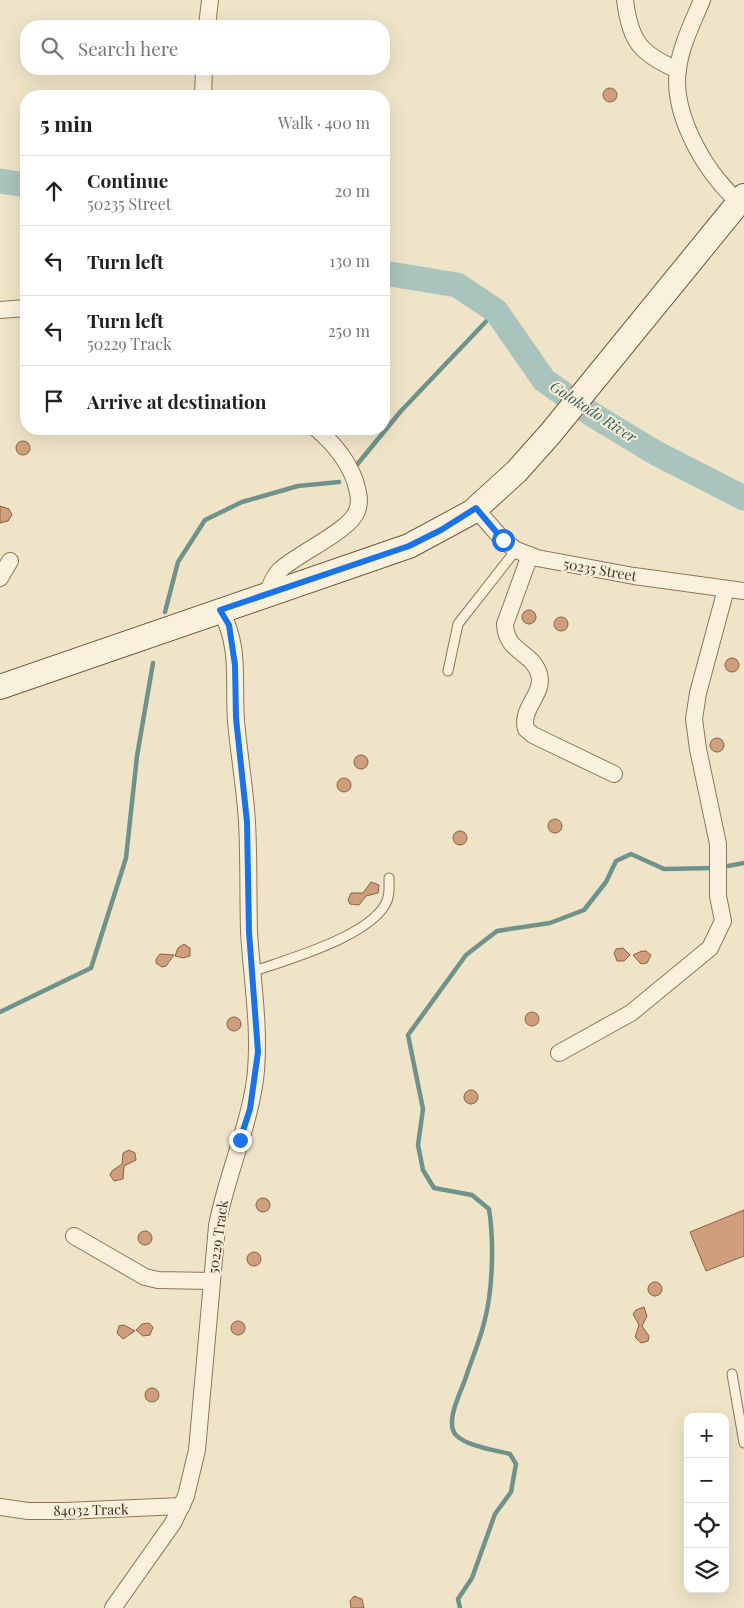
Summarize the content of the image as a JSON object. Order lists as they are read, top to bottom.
{
  "streets": {
    "street": ["50235 Street", "50229 Track", "84032 Track"]
  },
  "crossings": [
    ["50229 Track", "84032 Track"]
  ],
  "water": ["Golokodo River"],
  "page": {
    "search": "Search here",
    "heading": ["5 min", "Walk · 400 m"],
    "list": [
      ["Continue", "50235 Street", "20 m"],
      ["Turn left", "130 m"],
      ["Turn left", "50229 Track", "250 m"],
      "Arrive at destination"
    ],
    "map_buttons": ["+", "−"]
  }
}
